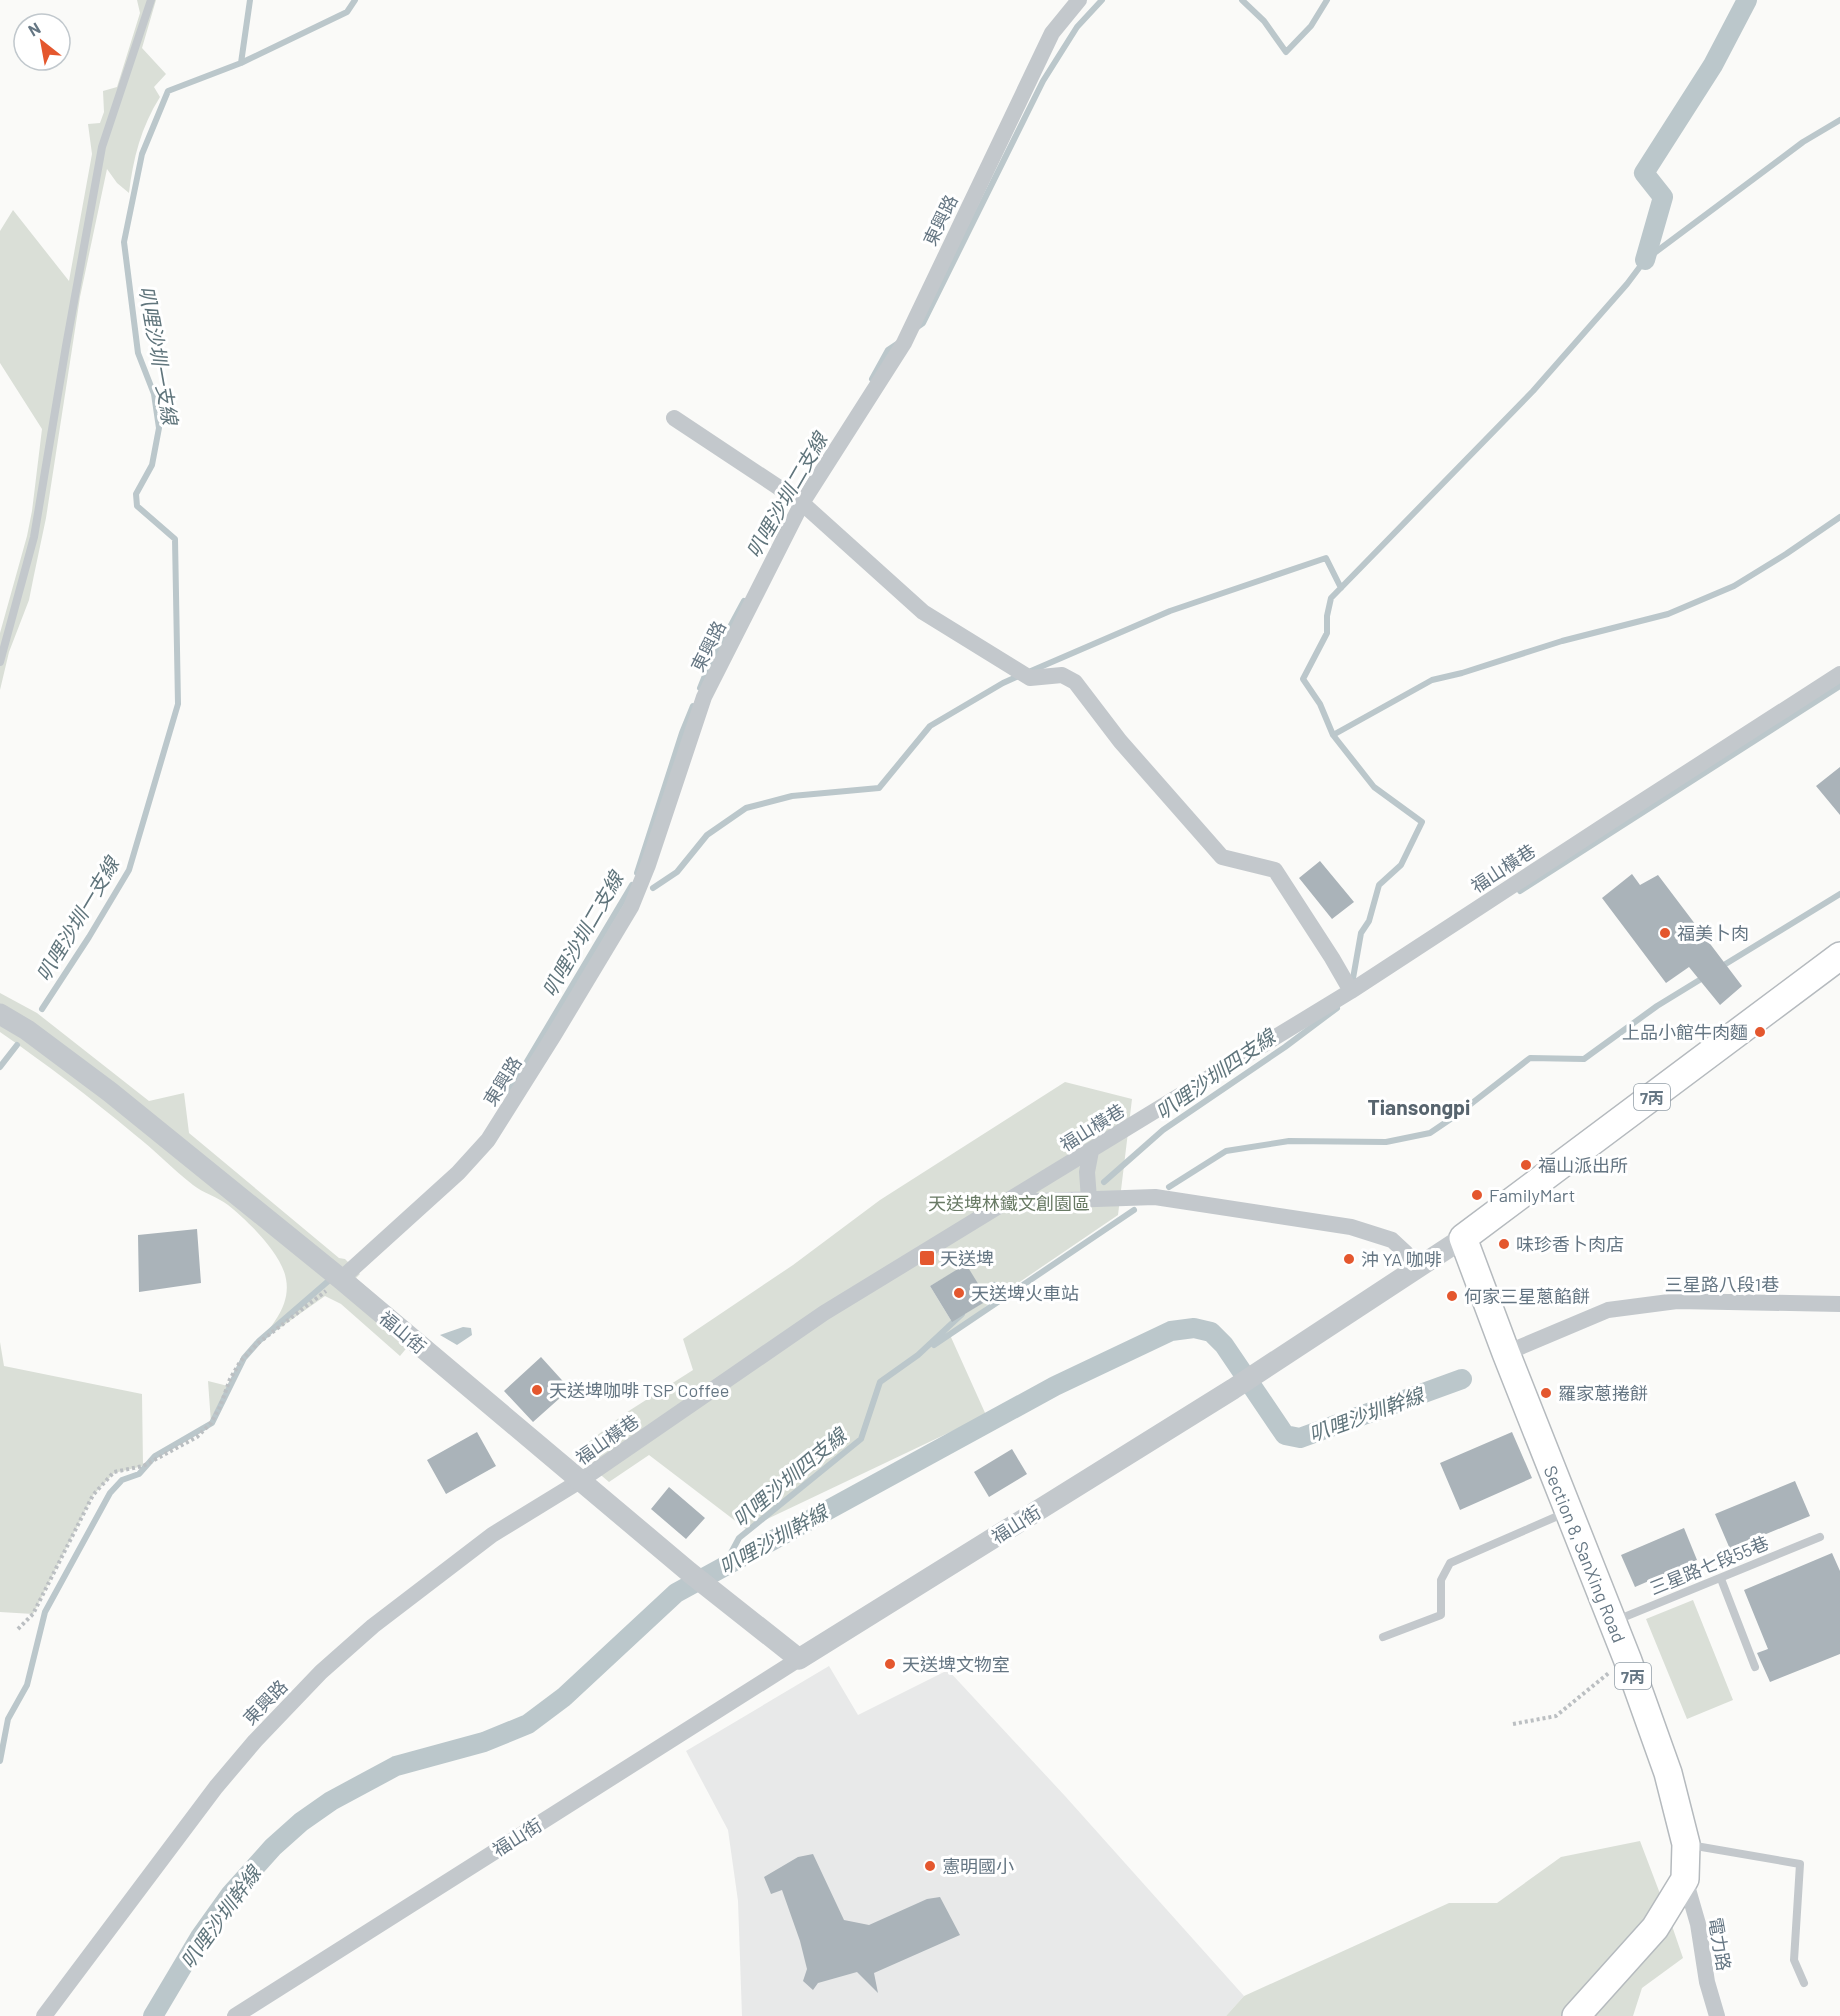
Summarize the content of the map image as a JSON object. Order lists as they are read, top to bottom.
{
  "streets": {
    "main road": ["7丙", "Section 8, SanXing Road"],
    "street": [
      "東興路",
      "福山橫巷",
      "三星路八段1巷",
      "福山街",
      "電力路"
    ],
    "lane": ["三星路七段55巷"]
  },
  "crossings": [
    ["東興路", "福山橫巷"],
    ["東興路", "福山街"],
    ["福山橫巷", "福山街"],
    ["7丙", "Section 8, SanXing Road"],
    ["三星路八段1巷", "Section 8, SanXing Road"],
    ["Section 8, SanXing Road", "三星路七段55巷"],
    ["Section 8, SanXing Road", "電力路"]
  ],
  "districts": ["Tiansongpi"],
  "water": [
    "叭哩沙圳一支線",
    "叭哩沙圳二支線",
    "叭哩沙圳四支線",
    "叭哩沙圳幹線"
  ],
  "parks": ["天送埤林鐵文創園區"],
  "places": {
    "other": [
      "福美卜肉",
      "上品小館牛肉麵",
      "福山派出所",
      "FamilyMart",
      "味珍香卜肉店",
      "沖 YA 咖啡",
      "天送埤火車站",
      "何家三星蔥餡餅",
      "天送埤咖啡 TSP Coffee",
      "羅家蔥捲餅",
      "天送埤文物室",
      "憲明國小"
    ],
    "transit": ["天送埤"]
  },
  "north": "top left"
}
